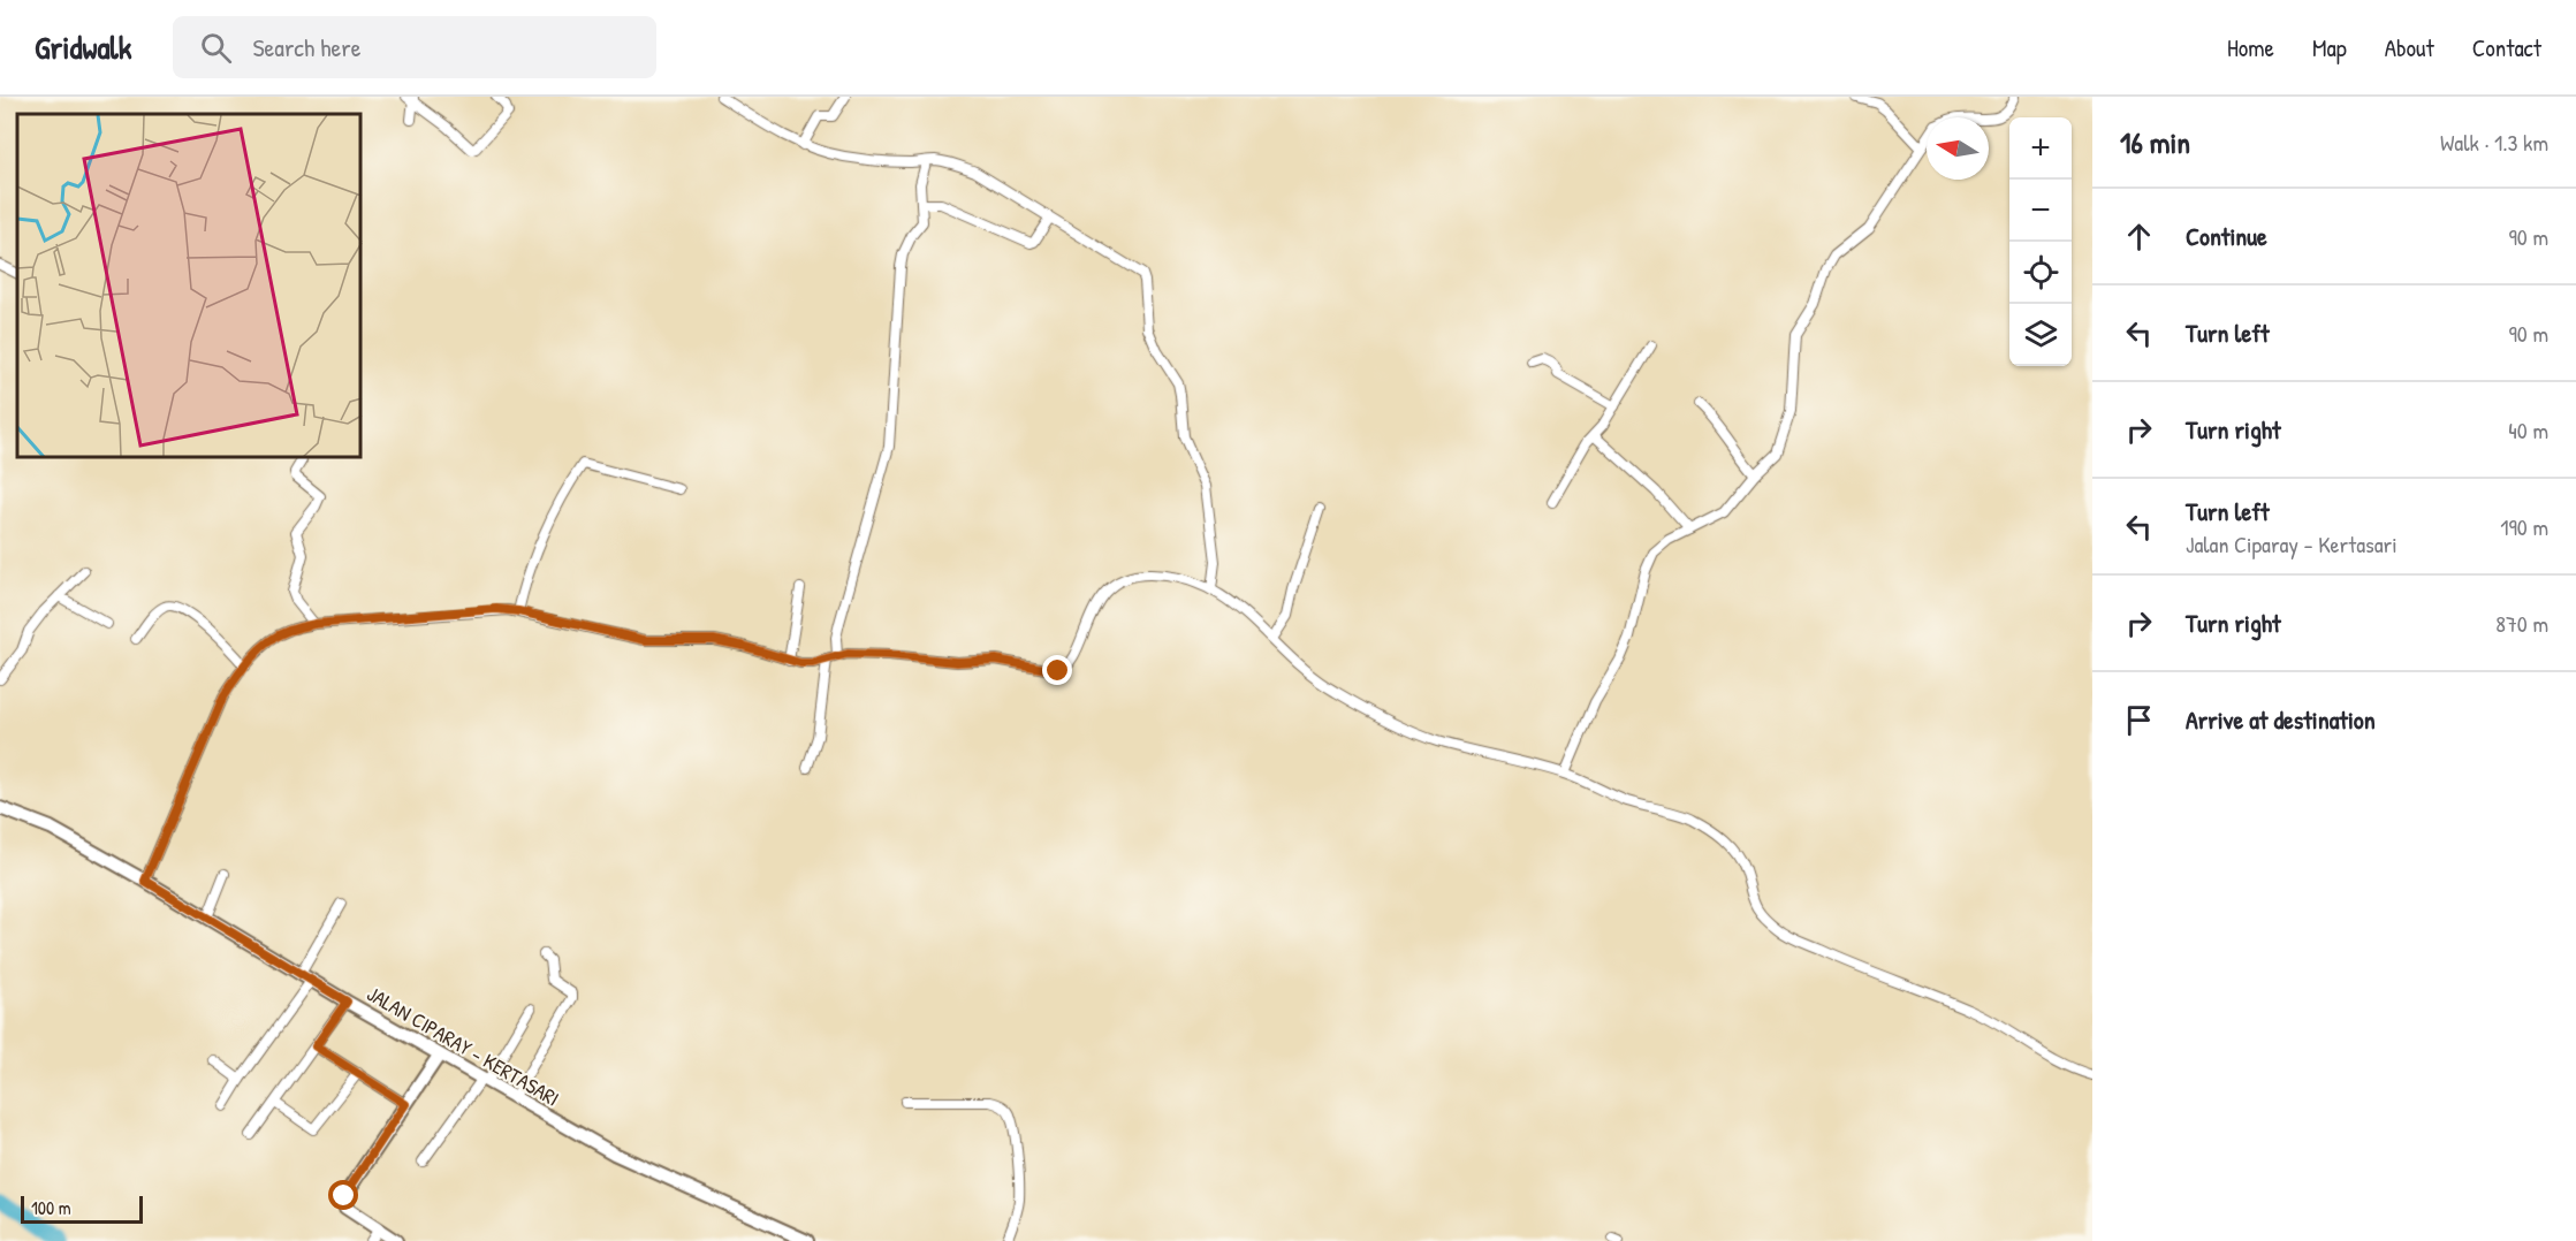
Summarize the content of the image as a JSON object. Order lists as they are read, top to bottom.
{
  "streets": {
    "main road": ["JALAN CIPARAY - KERTASARI"]
  },
  "scale_bar": "100 m",
  "north": "left",
  "page": {
    "header": "Gridwalk",
    "search": "Search here",
    "nav": [
      "Home",
      "Map",
      "About",
      "Contact"
    ],
    "heading": ["16 min", "Walk · 1.3 km"],
    "map_buttons": ["+", "−"],
    "list": [
      ["Continue", "90 m"],
      ["Turn left", "90 m"],
      ["Turn right", "40 m"],
      ["Turn left", "Jalan Ciparay - Kertasari", "190 m"],
      ["Turn right", "870 m"],
      "Arrive at destination"
    ],
    "scale": "100 m"
  }
}
